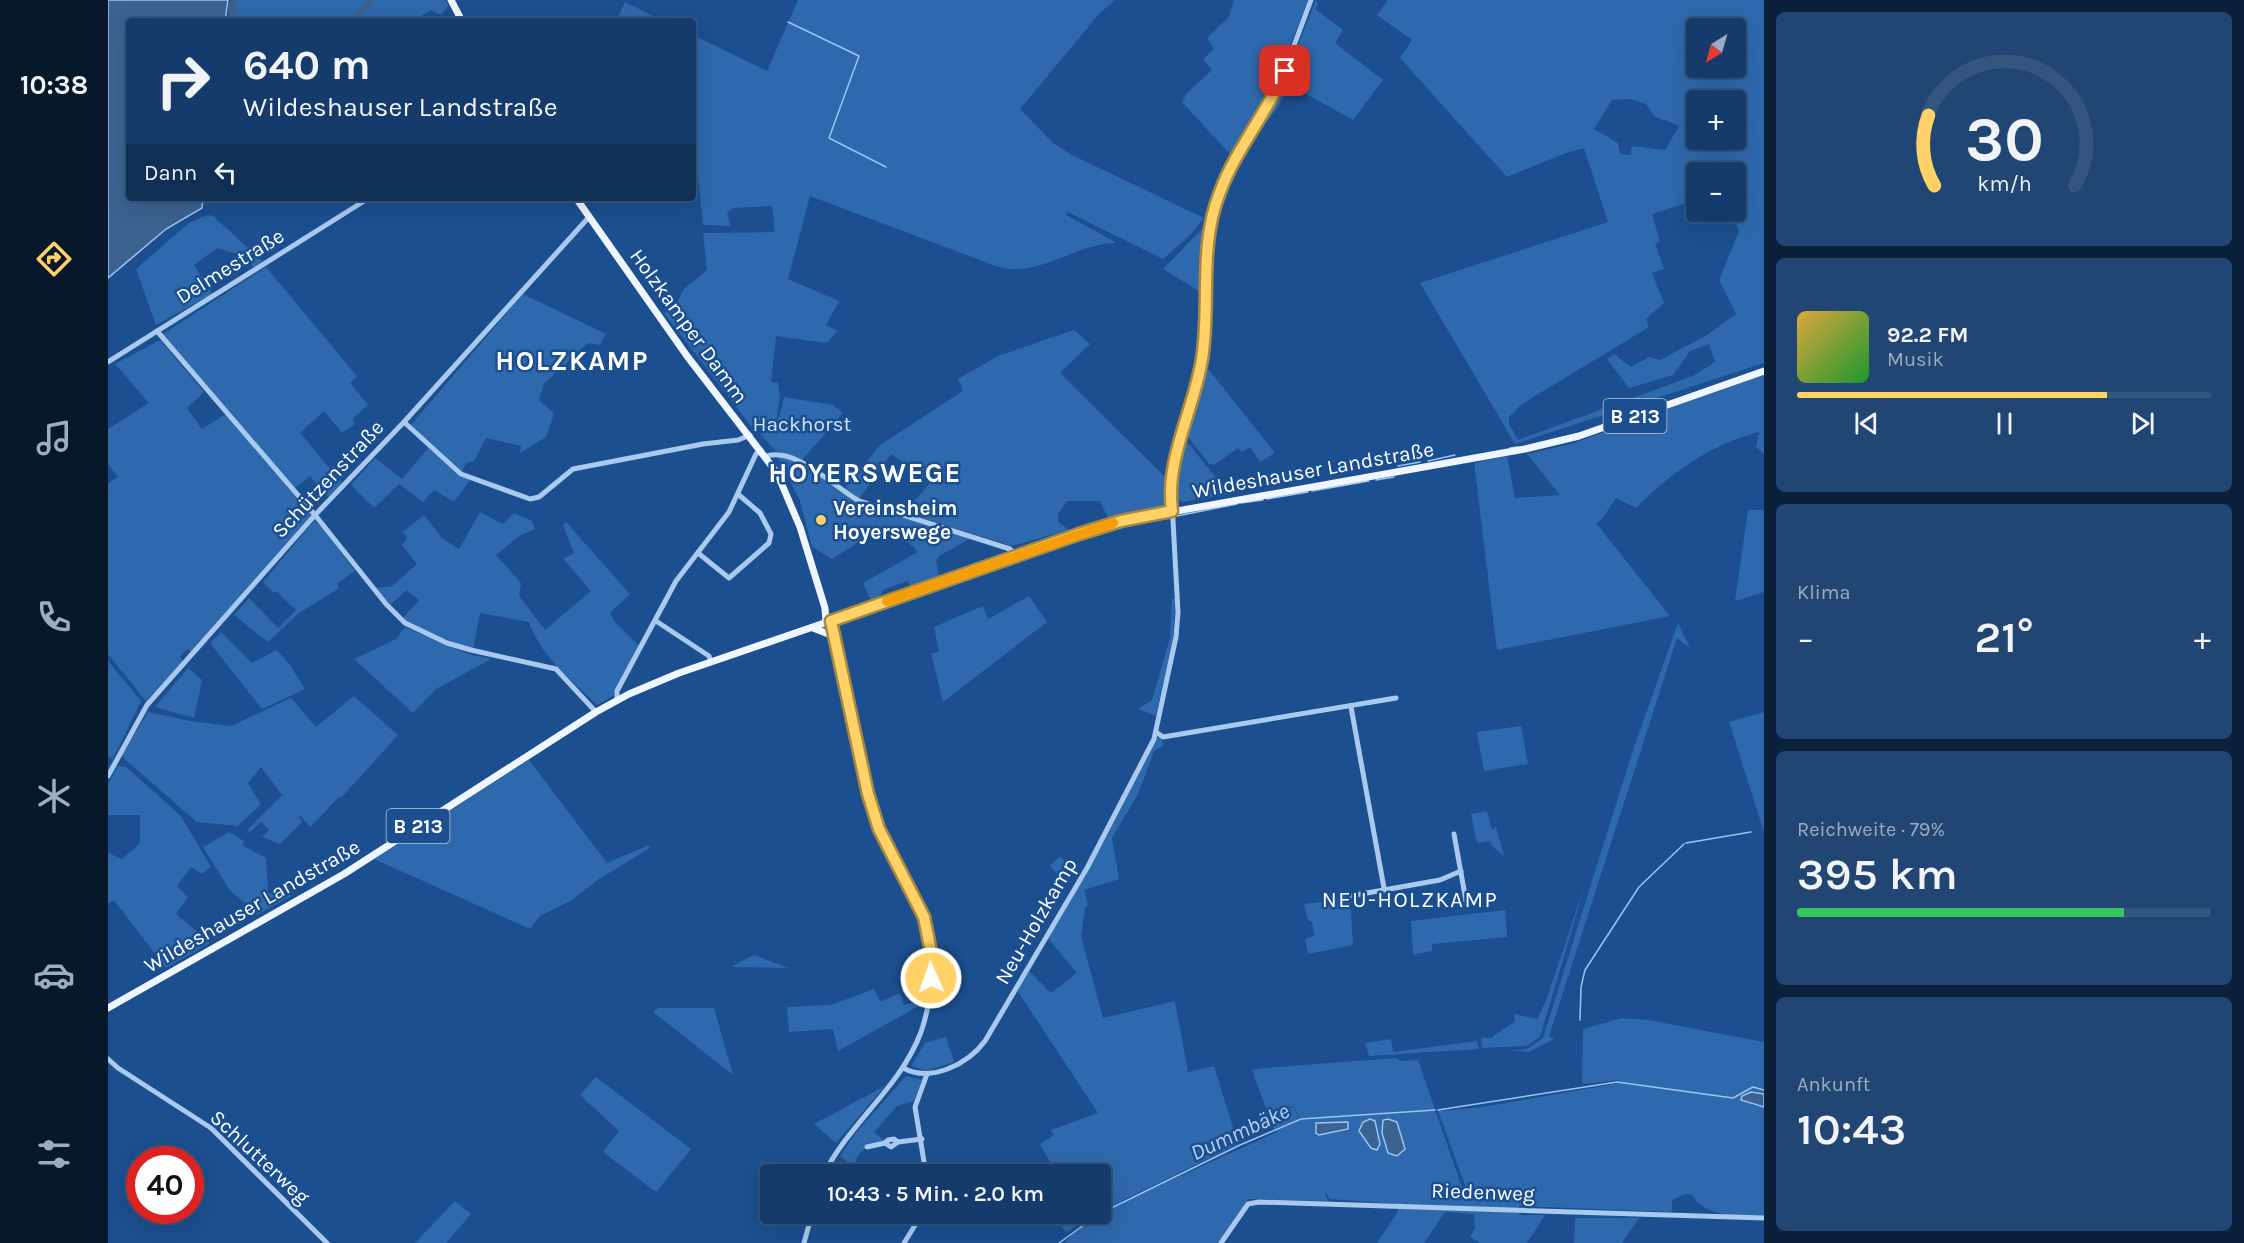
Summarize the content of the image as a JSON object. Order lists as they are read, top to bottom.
{
  "streets": {
    "main road": ["Holzkamper Damm", "B 213", "Wildeshauser Landstraße"],
    "street": [
      "Delmestraße",
      "Schützenstraße",
      "Neu-Holzkamp",
      "Schlutterweg",
      "Riedenweg"
    ]
  },
  "crossings": [
    ["Holzkamper Damm", "Wildeshauser Landstraße"],
    ["Holzkamper Damm", "Schützenstraße"],
    ["Wildeshauser Landstraße", "Neu-Holzkamp"]
  ],
  "districts": ["HOLZKAMP", "HOYERSWEGE", "NEU-HOLZKAMP"],
  "water": ["Dummbäke"],
  "parks": ["Hackhorst"],
  "places": ["Vereinsheim Hoyerswege"],
  "north": "bottom left",
  "page": {
    "tabs": "10:38",
    "map_buttons": ["+", "−"],
    "turn": ["640 m", "Wildeshauser Landstraße"],
    "then": "Dann",
    "song": ["92.2 FM", "Musik"],
    "tile": [
      "Klima",
      ["Reichweite · 79%", "395 km"],
      ["Ankunft", "10:43"]
    ],
    "heat": ["−", "21°", "+"],
    "limit": "40",
    "trip": "10:43 · 5 Min. · 2.0 km",
    "gauge": ["30", "km/h"]
  }
}
